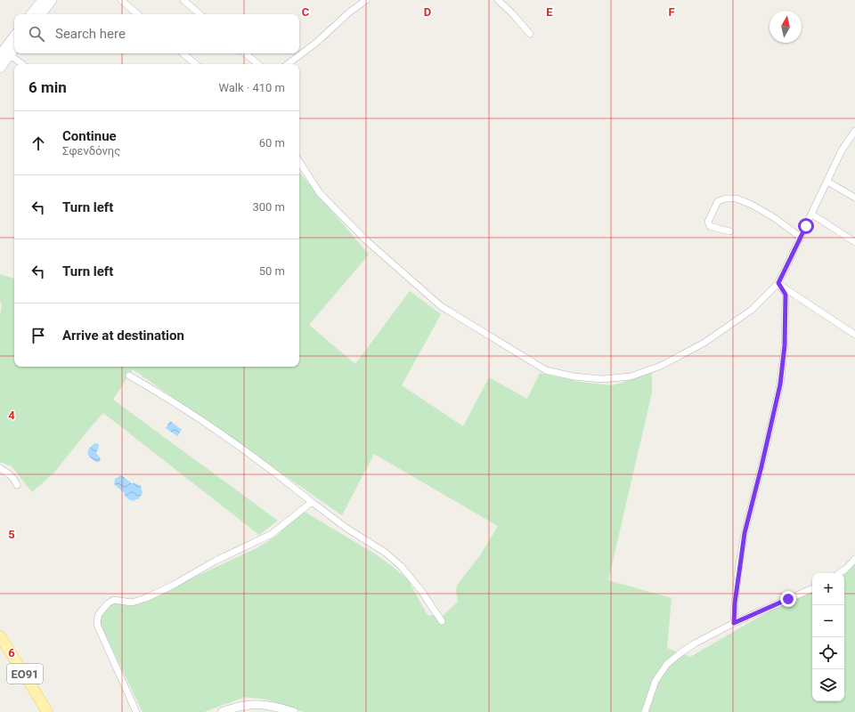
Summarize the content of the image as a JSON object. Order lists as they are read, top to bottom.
{
  "streets": {
    "main road": ["ΕΟ91"]
  },
  "north": "top",
  "page": {
    "search": "Search here",
    "heading": ["6 min", "Walk · 410 m"],
    "list": [
      ["Continue", "Σφενδόνης", "60 m"],
      ["Turn left", "300 m"],
      ["Turn left", "50 m"],
      "Arrive at destination"
    ],
    "map_buttons": ["+", "−"]
  },
  "grid": {
    "columns": [
      "C",
      "D",
      "E",
      "F"
    ],
    "rows": ["4", "5", "6"]
  }
}
